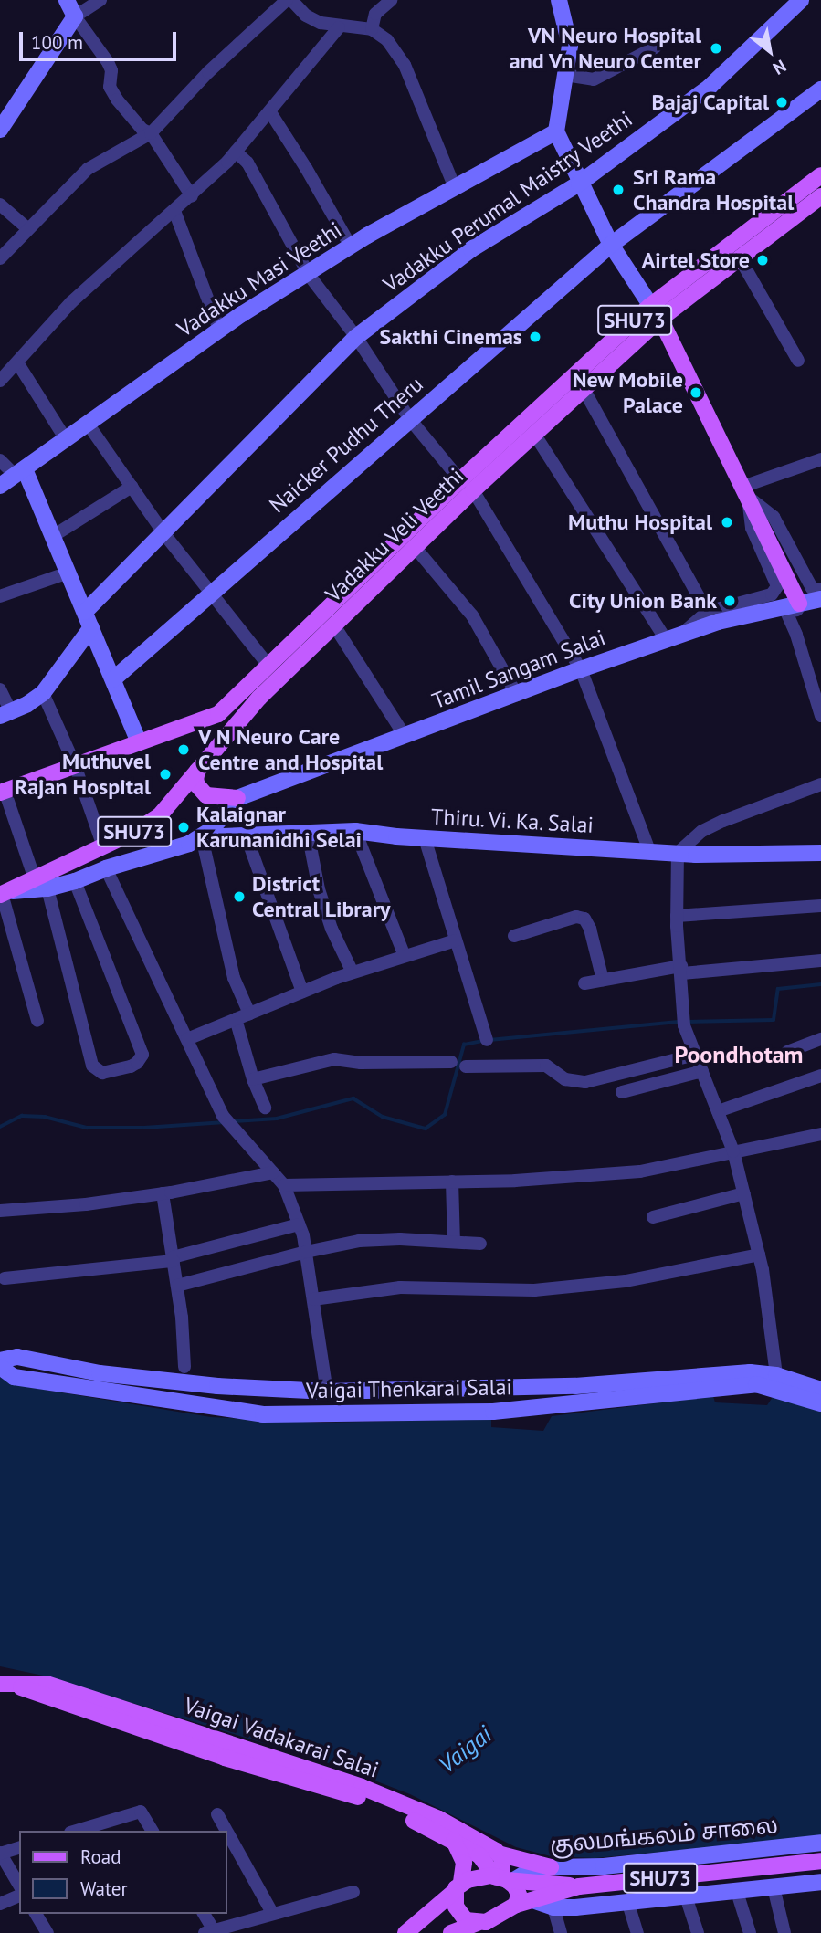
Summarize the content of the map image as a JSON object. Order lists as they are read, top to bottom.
{
  "streets": {
    "main road": ["SHU73", "Vadakku Veli Veethi", "Vaigai Vadakarai Salai"],
    "street": [
      "Vadakku Perumal Maistry Veethi",
      "Vadakku Masi Veethi",
      "Naicker Pudhu Theru",
      "Tamil Sangam Salai",
      "Thiru. Vi. Ka. Salai",
      "Vaigai Thenkarai Salai",
      "குலமங்கலம் சாலை"
    ]
  },
  "crossings": [
    ["SHU73", "Vaigai Vadakarai Salai"],
    ["SHU73", "குலமங்கலம் சாலை"],
    ["Vadakku Veli Veethi", "Thiru. Vi. Ka. Salai"],
    ["Vaigai Vadakarai Salai", "குலமங்கலம் சாலை"]
  ],
  "districts": ["Poondhotam"],
  "water": ["Vaigai"],
  "places": [
    "VN Neuro Hospital and Vn Neuro Center",
    "Bajaj Capital",
    "Sri Rama Chandra Hospital",
    "Airtel Store",
    "Sakthi Cinemas",
    "New Mobile Palace",
    "Muthu Hospital",
    "City Union Bank",
    "V N Neuro Care Centre and Hospital",
    "Muthuvel Rajan Hospital",
    "Kalaignar Karunanidhi Selai",
    "District Central Library"
  ],
  "legend": ["Road", "Water"],
  "scale_bar": "100 m",
  "north": "bottom right"
}
